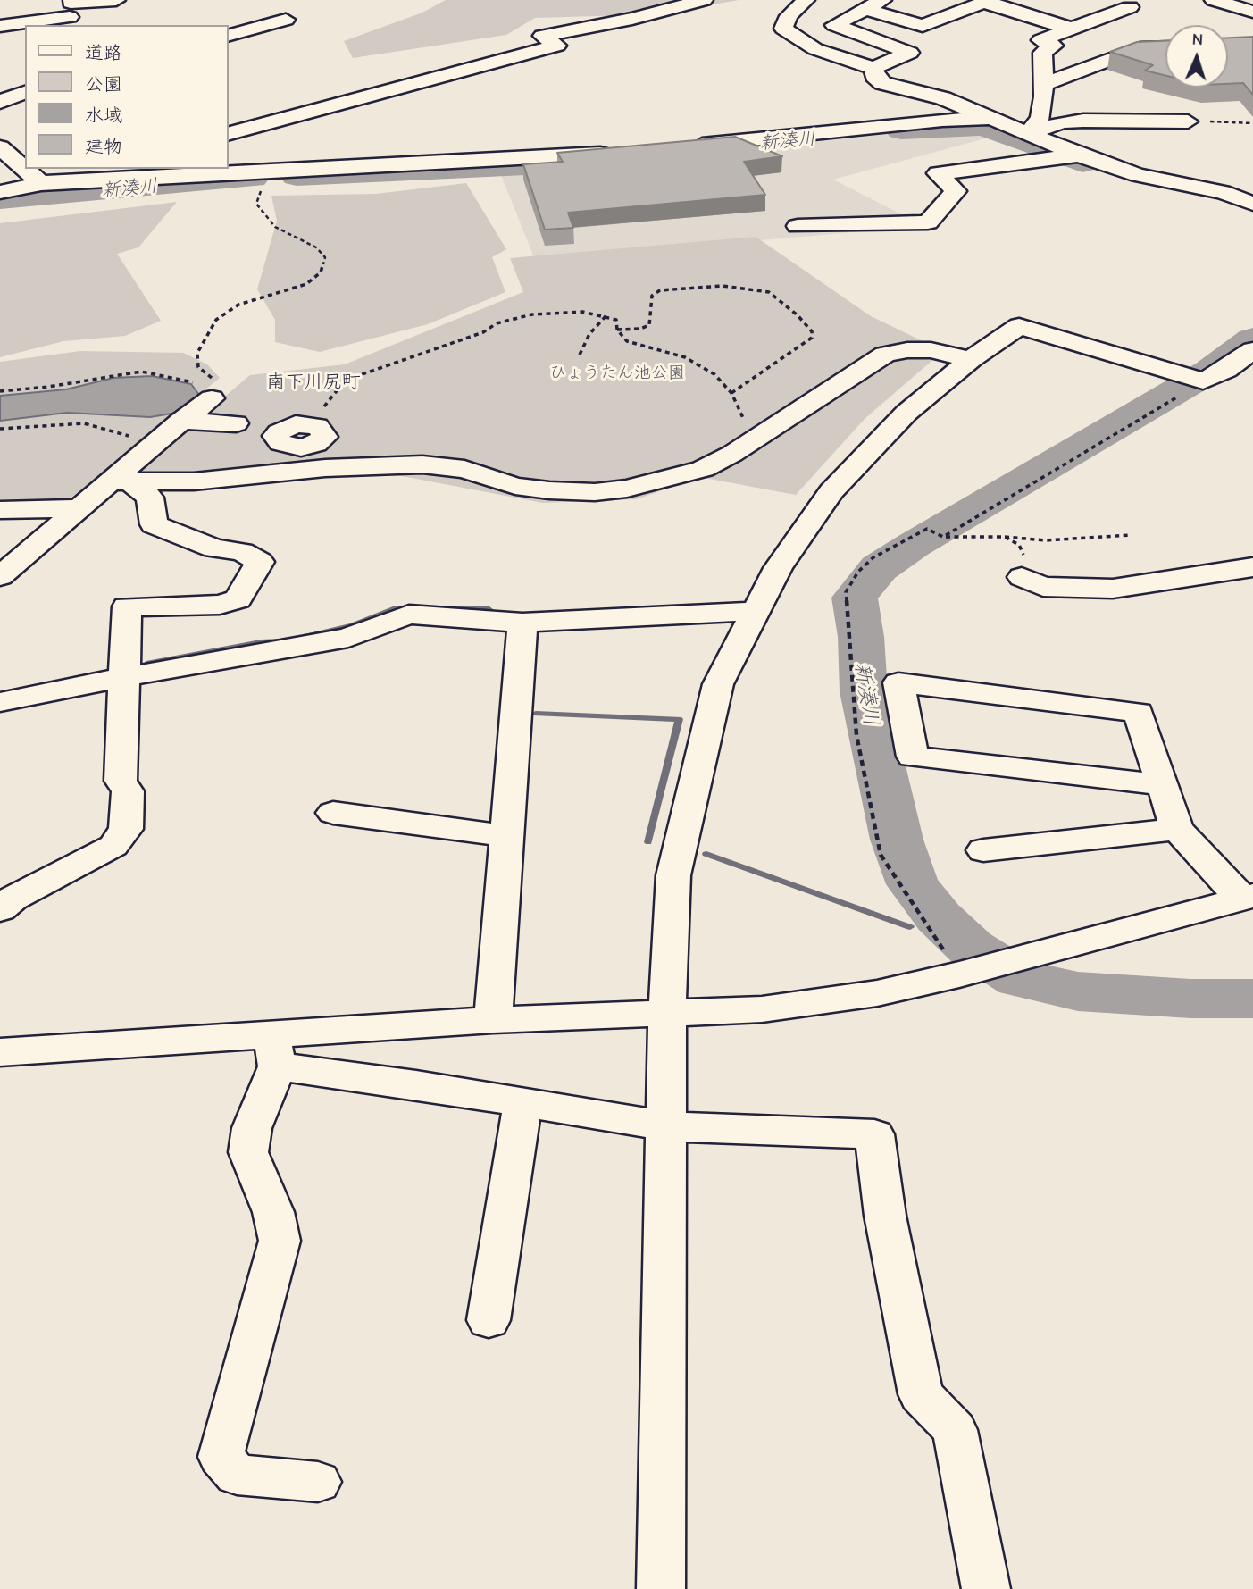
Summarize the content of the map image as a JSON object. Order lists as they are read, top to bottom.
{
  "districts": ["南下川尻町"],
  "water": ["新湊川"],
  "parks": ["ひょうたん池公園"],
  "legend": [
    "道路",
    "公園",
    "水域",
    "建物"
  ],
  "north": "top"
}
